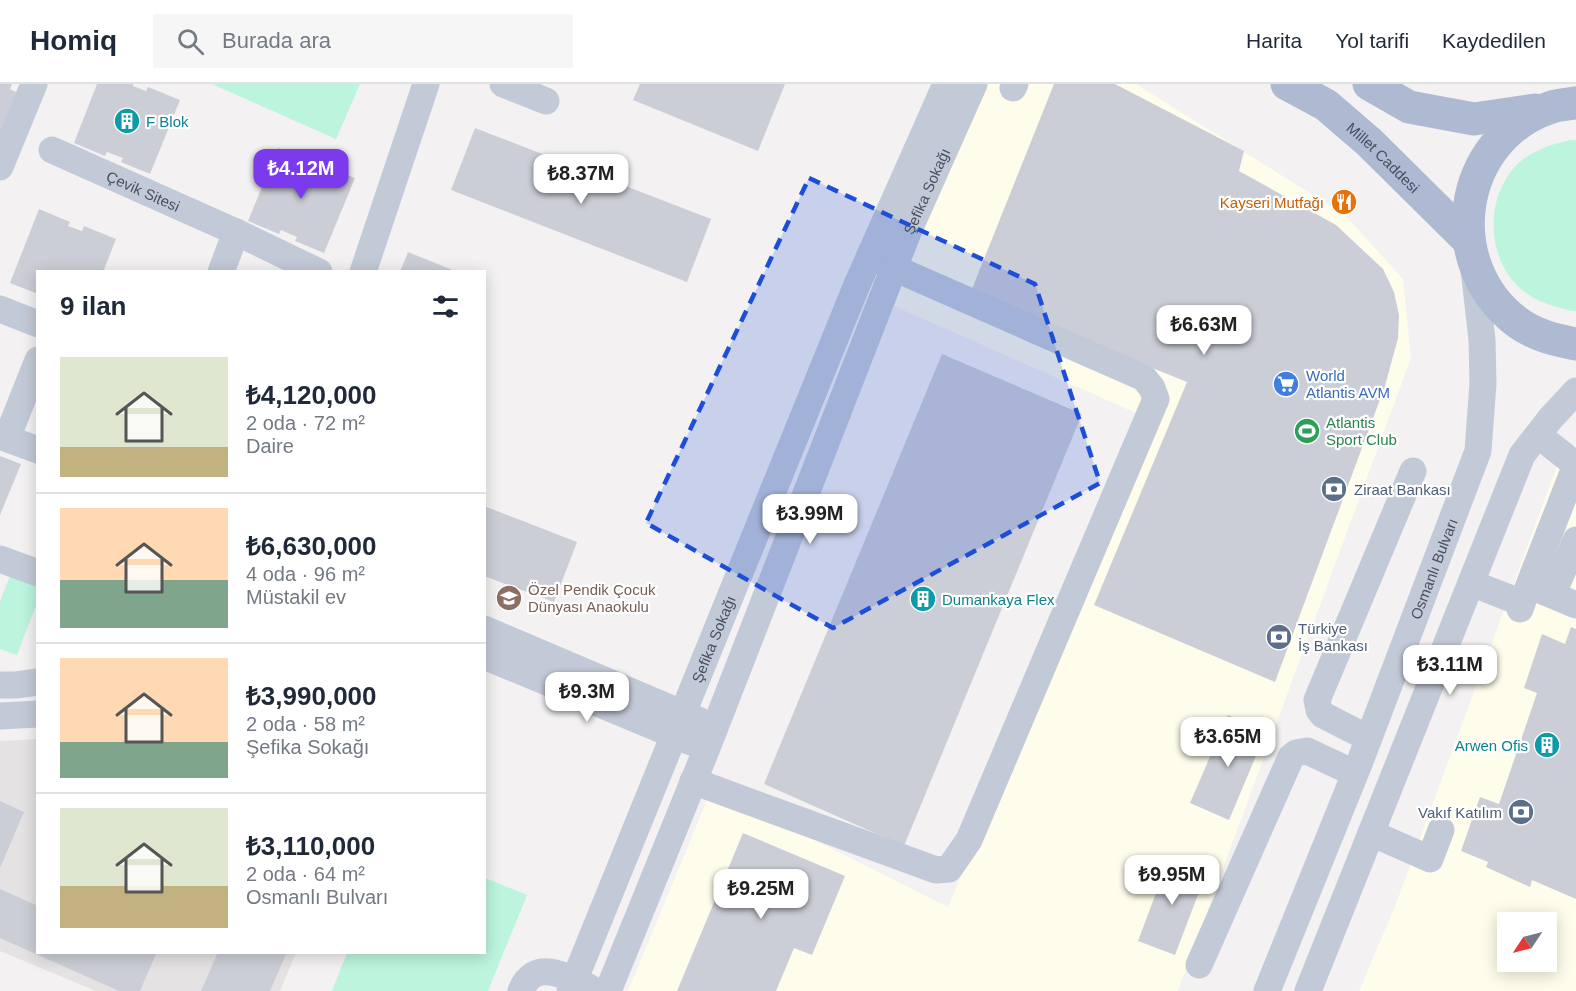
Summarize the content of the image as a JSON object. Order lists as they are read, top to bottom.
{
  "streets": {
    "main road": ["Millet Caddesi"],
    "street": ["Şefika Sokağı", "Çevik Sitesi", "Osmanlı Bulvarı"]
  },
  "crossings": [
    ["Millet Caddesi", "Osmanlı Bulvarı"]
  ],
  "places": {
    "building": ["F Blok", "Dumankaya Flex", "Arwen Ofis"],
    "restaurant": ["Kayseri Mutfağı"],
    "supermarket": ["World Atlantis AVM"],
    "sports": ["Atlantis Sport Club"],
    "bank": ["Ziraat Bankası", "Türkiye İş Bankası", "Vakıf Katılım"],
    "school or university": ["Özel Pendik Çocuk Dünyası Anaokulu"]
  },
  "north": "bottom left",
  "page": {
    "header": "Homiq",
    "search": "Burada ara",
    "nav": ["Harita", "Yol tarifi", "Kaydedilen"],
    "price": [
      "₺4.12M",
      "₺8.37M",
      "₺6.63M",
      "₺3.99M",
      "₺3.11M",
      "₺9.3M",
      "₺3.65M",
      "₺9.95M",
      "₺9.25M"
    ],
    "heading": "9 ilan",
    "list": [
      {
        "name": "₺4,120,000",
        "note": "2 oda · 72 m² · Daire"
      },
      {
        "name": "₺6,630,000",
        "note": "4 oda · 96 m² · Müstakil ev"
      },
      {
        "name": "₺3,990,000",
        "note": "2 oda · 58 m² · Şefika Sokağı"
      },
      {
        "name": "₺3,110,000",
        "note": "2 oda · 64 m² · Osmanlı Bulvarı"
      }
    ]
  }
}
